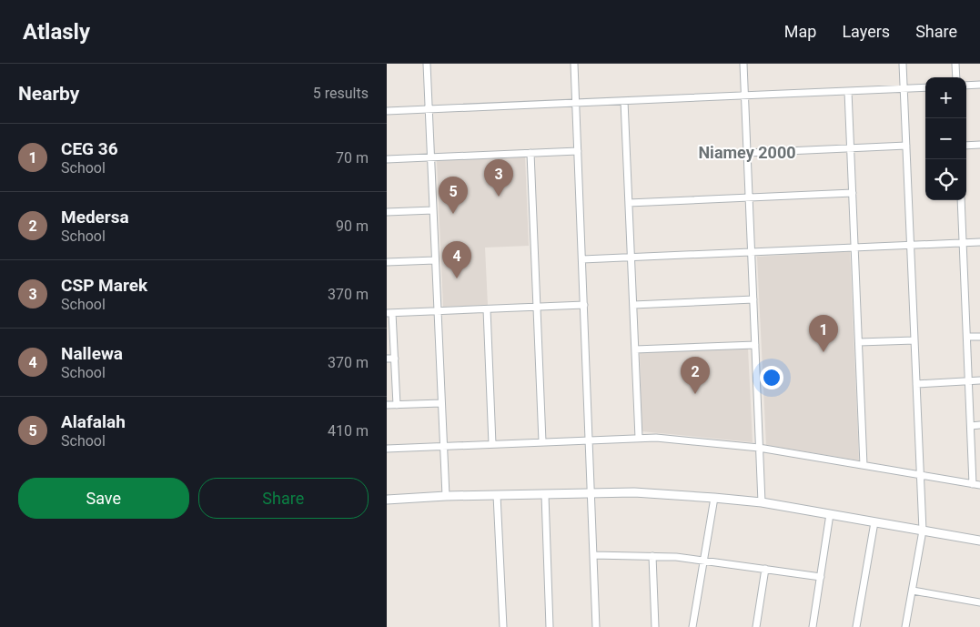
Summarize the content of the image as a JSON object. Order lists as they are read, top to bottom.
{
  "districts": ["Niamey 2000"],
  "page": {
    "header": "Atlasly",
    "nav": ["Map", "Layers", "Share"],
    "heading": ["Nearby", "5 results"],
    "map_buttons": ["+", "−"],
    "list": [
      {
        "mark": "1",
        "name": "CEG 36",
        "note": "School",
        "value": "70 m"
      },
      {
        "mark": "2",
        "name": "Medersa",
        "note": "School",
        "value": "90 m"
      },
      {
        "mark": "3",
        "name": "CSP Marek",
        "note": "School",
        "value": "370 m"
      },
      {
        "mark": "4",
        "name": "Nallewa",
        "note": "School",
        "value": "370 m"
      },
      {
        "mark": "5",
        "name": "Alafalah",
        "note": "School",
        "value": "410 m"
      }
    ],
    "pins": [
      "3",
      "5",
      "4",
      "1",
      "2"
    ],
    "buttons": ["Save", "Share"]
  }
}
